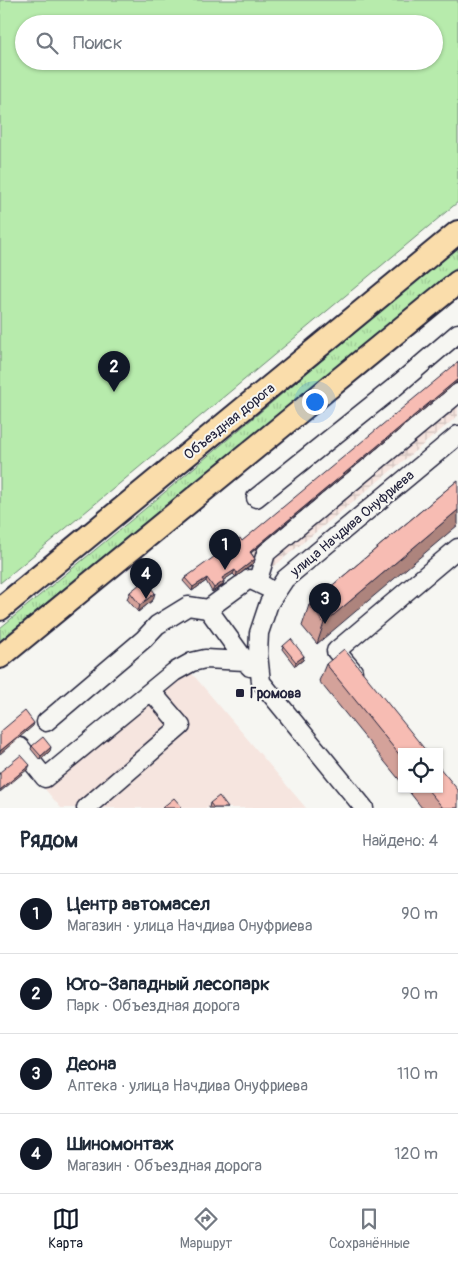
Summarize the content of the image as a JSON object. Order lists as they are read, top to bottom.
{
  "streets": {
    "main road": ["Объездная дорога"],
    "street": ["улица Начдива Онуфриева"]
  },
  "places": {
    "transit": ["Громова"]
  },
  "page": {
    "search": "Поиск",
    "pins": [
      "2",
      "1",
      "4",
      "3"
    ],
    "heading": ["Рядом", "Найдено: 4"],
    "list": [
      {
        "mark": "1",
        "name": "Центр автомасел",
        "note": "Магазин · улица Начдива Онуфриева",
        "value": "90 m"
      },
      {
        "mark": "2",
        "name": "Юго-Западный лесопарк",
        "note": "Парк · Объездная дорога",
        "value": "90 m"
      },
      {
        "mark": "3",
        "name": "Деона",
        "note": "Аптека · улица Начдива Онуфриева",
        "value": "110 m"
      },
      {
        "mark": "4",
        "name": "Шиномонтаж",
        "note": "Магазин · Объездная дорога",
        "value": "120 m"
      }
    ],
    "nav": ["Карта", "Маршрут", "Сохранённые"]
  }
}
